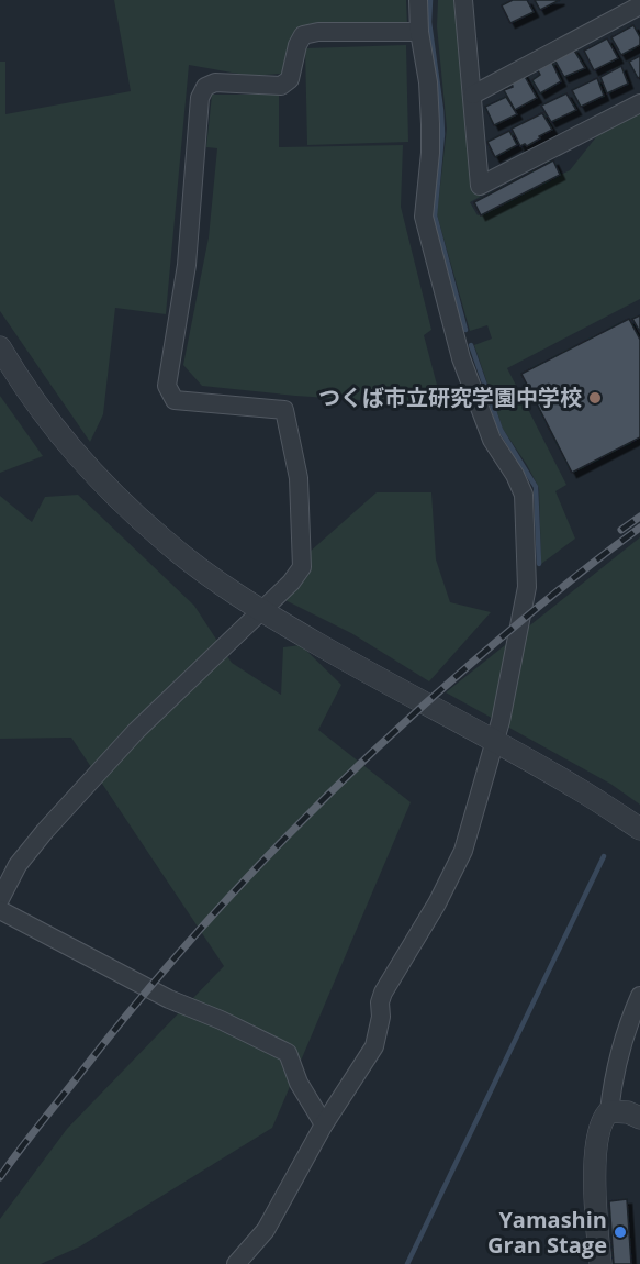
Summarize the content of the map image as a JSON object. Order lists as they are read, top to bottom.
{
  "places": ["つくば市立研究学園中学校", "Yamashin Gran Stage"]
}
